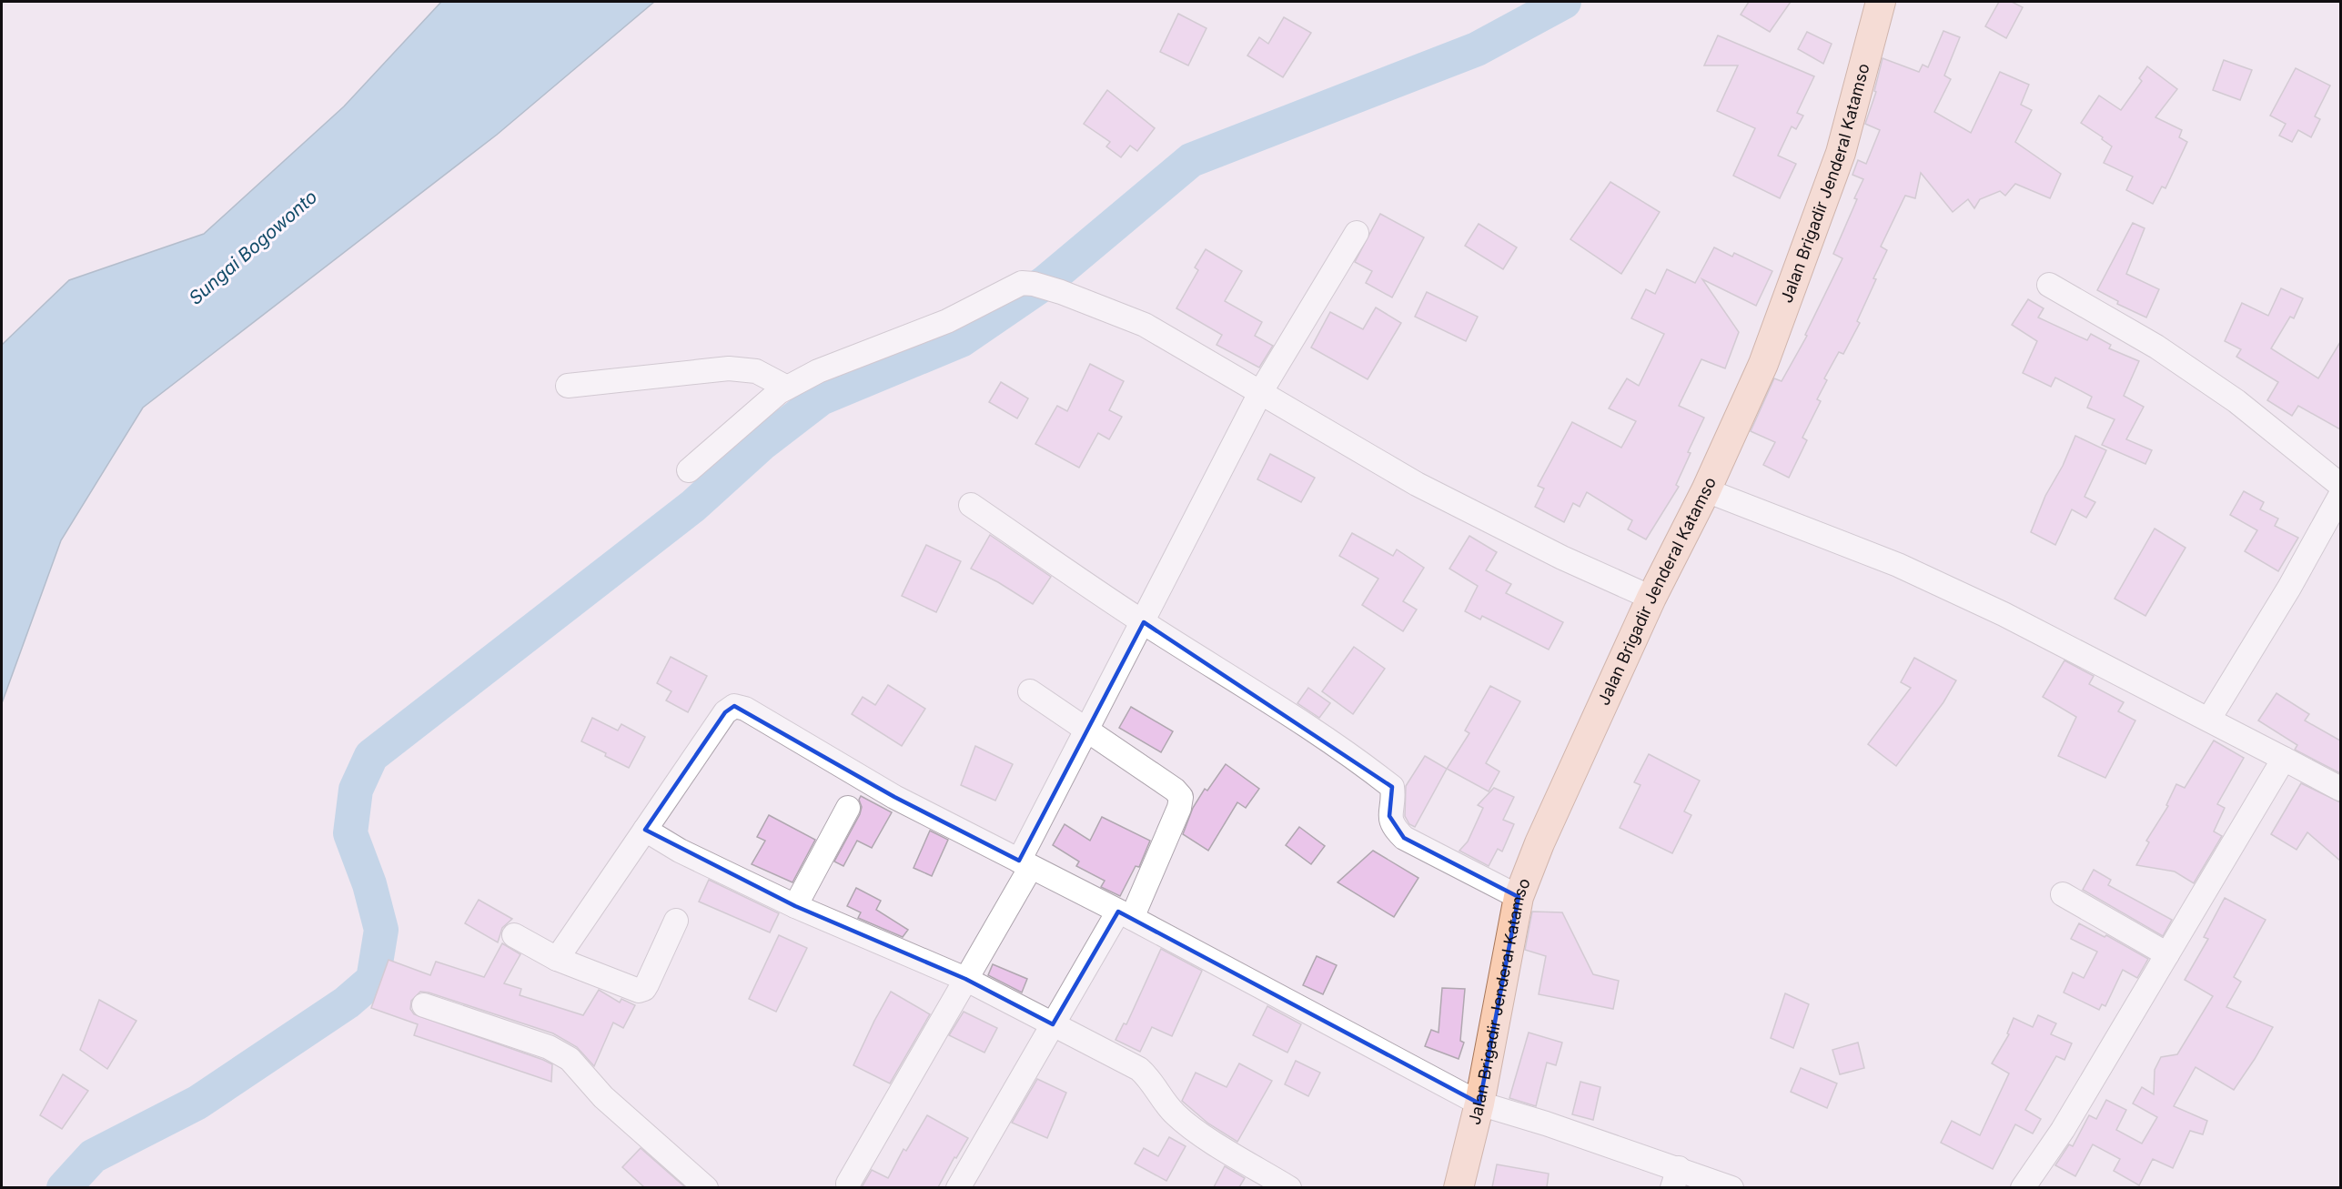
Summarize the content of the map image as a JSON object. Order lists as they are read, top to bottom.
{
  "streets": {
    "main road": ["Jalan Brigadir Jenderal Katamso"]
  },
  "water": ["Sungai Bogowonto"]
}
